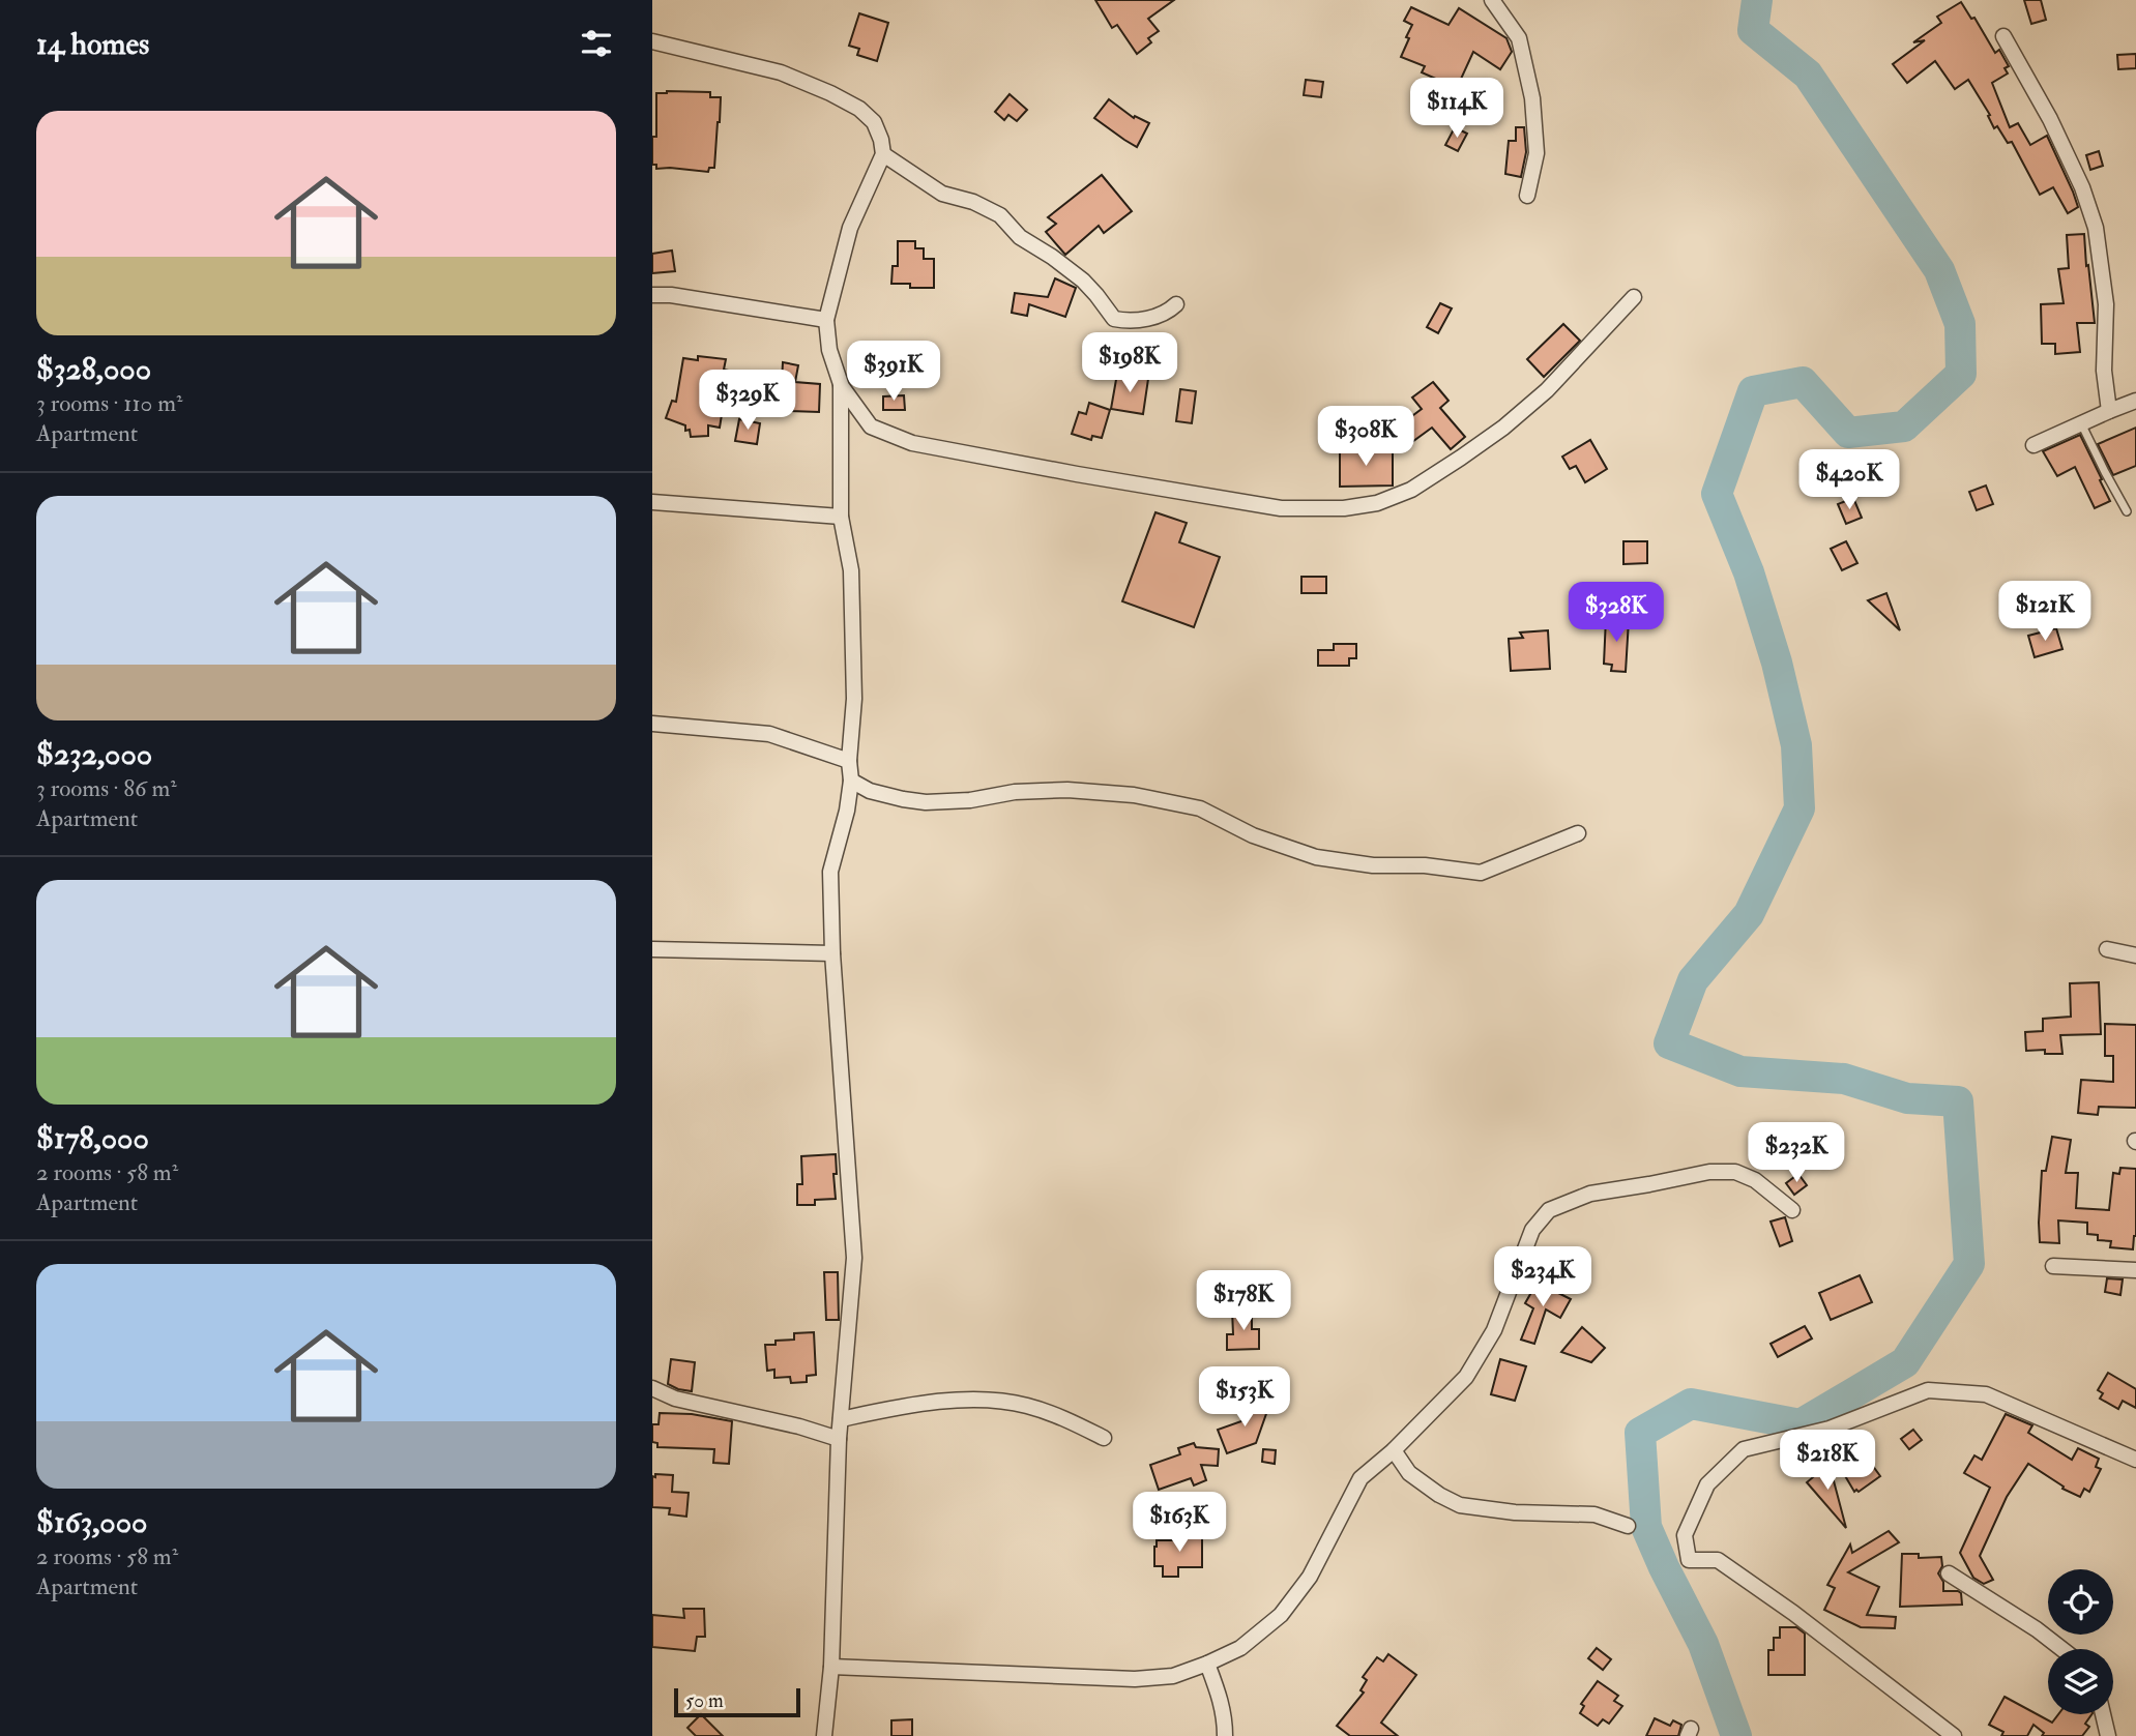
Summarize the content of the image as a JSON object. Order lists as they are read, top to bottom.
{
  "scale_bar": "50 m",
  "page": {
    "heading": "14 homes",
    "price": [
      "$114K",
      "$198K",
      "$391K",
      "$329K",
      "$308K",
      "$420K",
      "$121K",
      "$328K",
      "$232K",
      "$234K",
      "$178K",
      "$153K",
      "$218K",
      "$163K"
    ],
    "list": [
      {
        "name": "$328,000",
        "note": "3 rooms · 110 m² · Apartment"
      },
      {
        "name": "$232,000",
        "note": "3 rooms · 86 m² · Apartment"
      },
      {
        "name": "$178,000",
        "note": "2 rooms · 58 m² · Apartment"
      },
      {
        "name": "$163,000",
        "note": "2 rooms · 58 m² · Apartment"
      }
    ],
    "scale": "50 m"
  }
}
